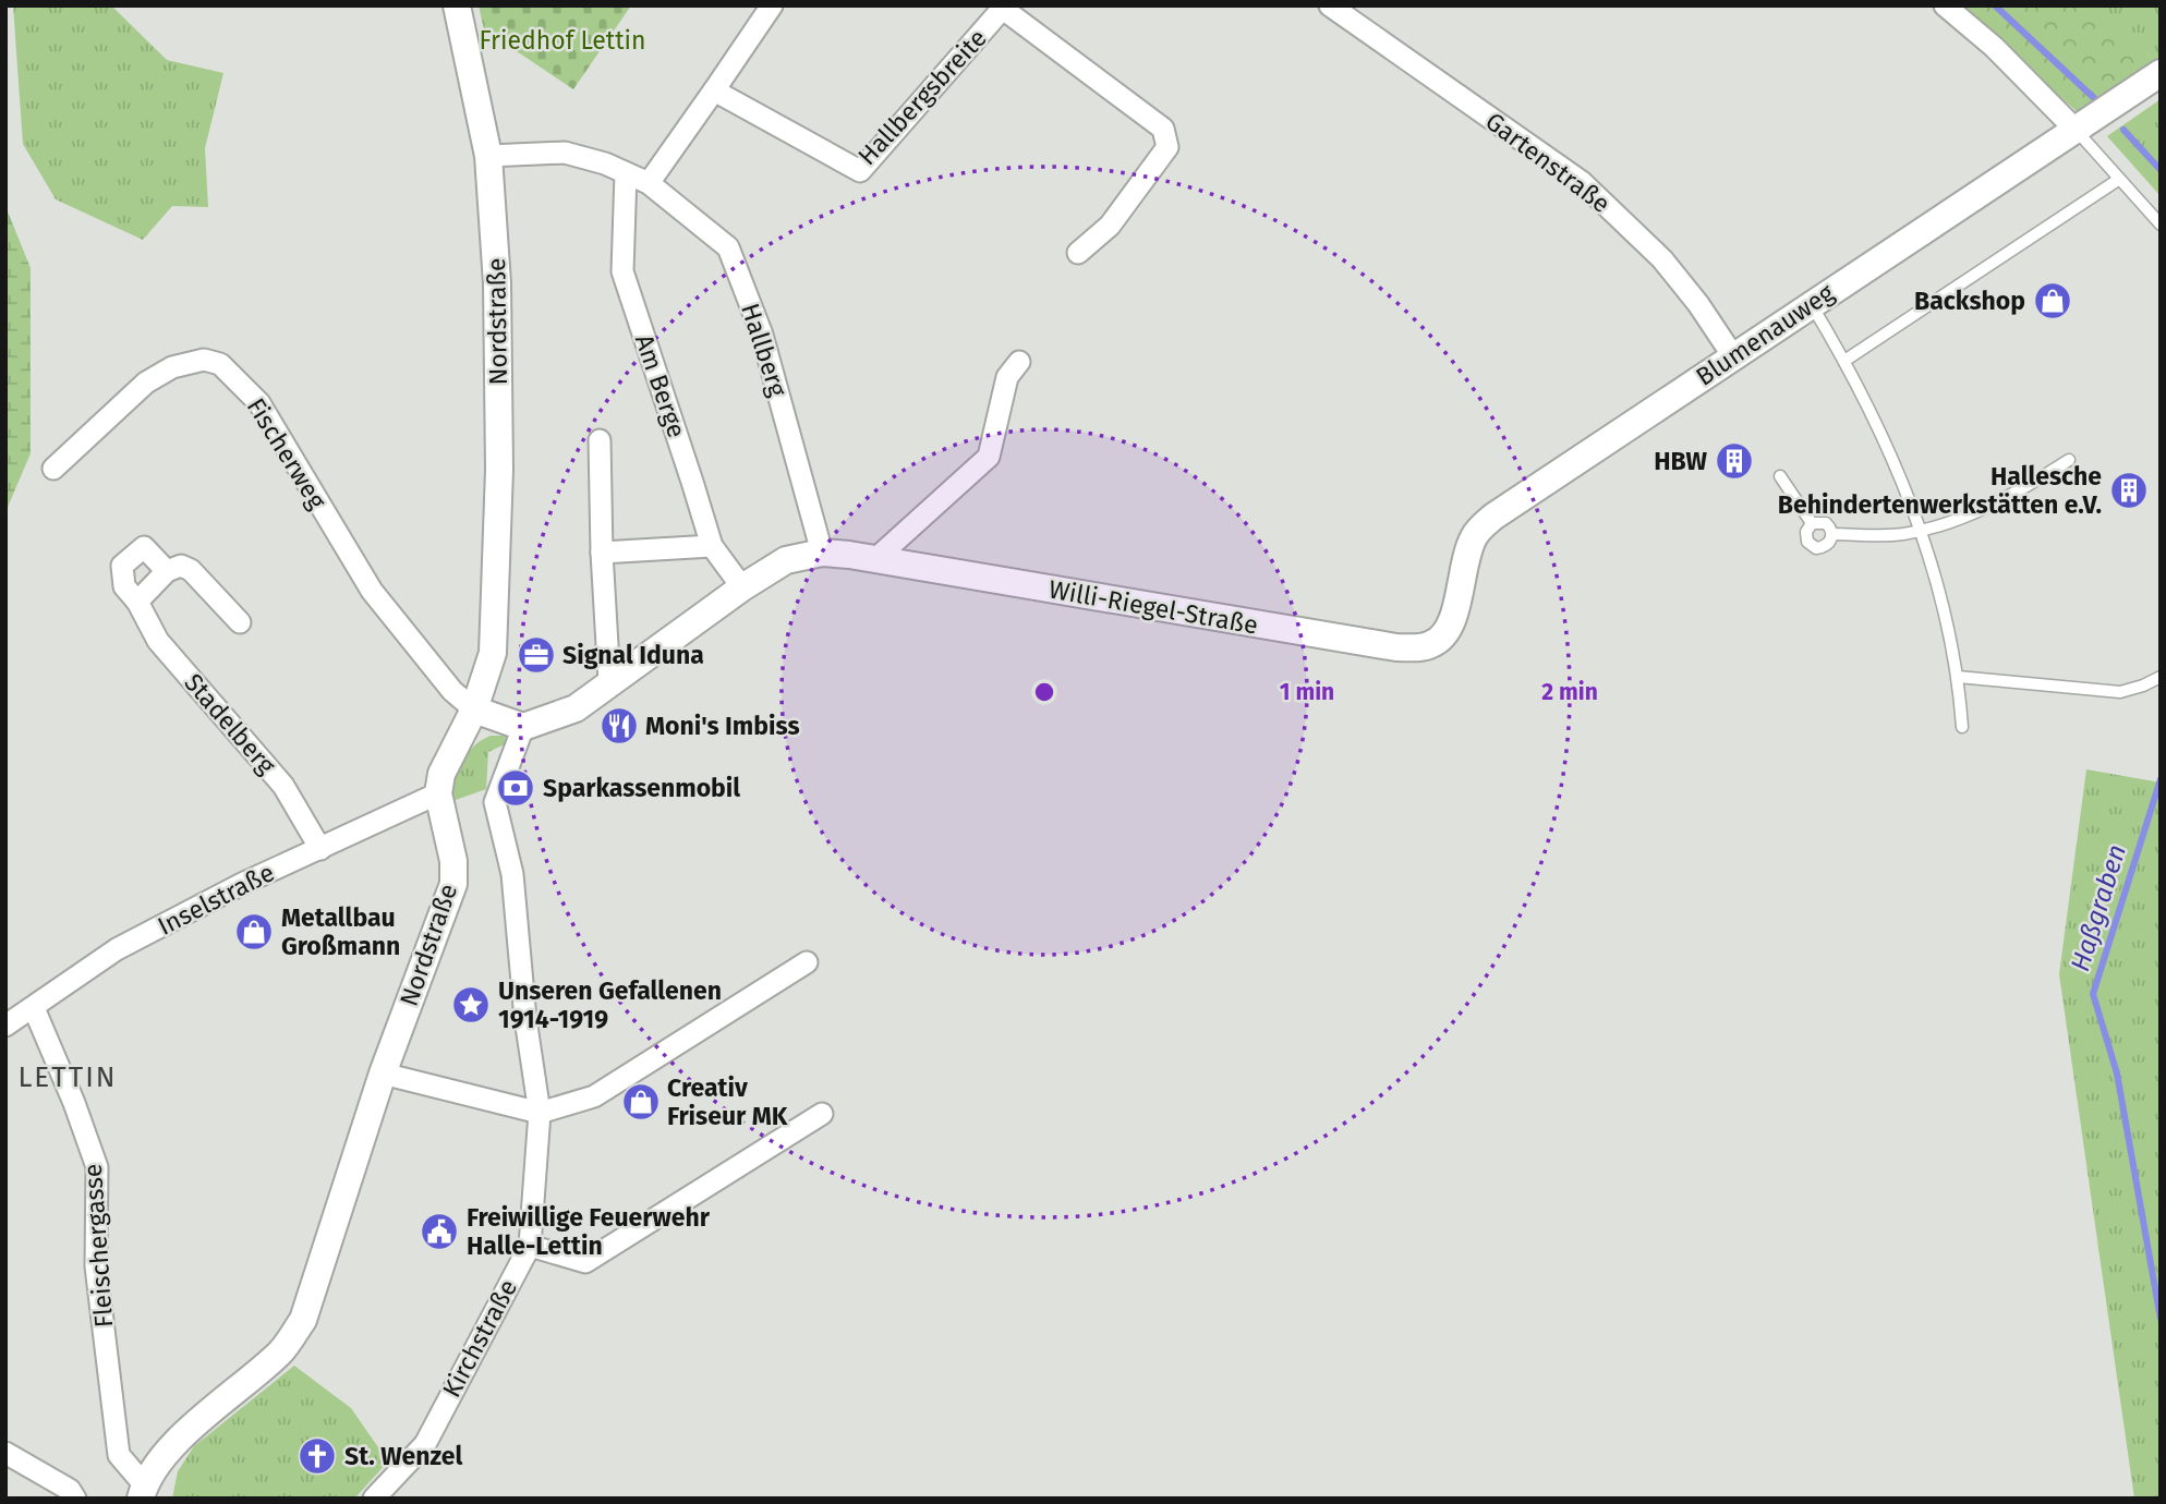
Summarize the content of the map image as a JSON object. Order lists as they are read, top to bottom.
{
  "streets": {
    "street": [
      "Hallbergsbreite",
      "Gartenstraße",
      "Nordstraße",
      "Blumenauweg",
      "Hallberg",
      "Am Berge",
      "Fischerweg",
      "Willi-Riegel-Straße",
      "Stadelberg",
      "Inselstraße",
      "Fleischergasse",
      "Kirchstraße"
    ]
  },
  "crossings": [
    ["Gartenstraße", "Blumenauweg"],
    ["Nordstraße", "Hallberg"],
    ["Nordstraße", "Fischerweg"],
    ["Nordstraße", "Inselstraße"],
    ["Nordstraße", "Fleischergasse"],
    ["Blumenauweg", "Willi-Riegel-Straße"],
    ["Hallberg", "Am Berge"],
    ["Hallberg", "Willi-Riegel-Straße"],
    ["Am Berge", "Willi-Riegel-Straße"],
    ["Willi-Riegel-Straße", "Kirchstraße"],
    ["Stadelberg", "Inselstraße"],
    ["Inselstraße", "Fleischergasse"]
  ],
  "districts": ["LETTIN"],
  "water": ["Haßgraben"],
  "parks": ["Friedhof Lettin"],
  "places": {
    "shop": ["Backshop", "Metallbau Großmann", "Creativ Friseur MK"],
    "building": ["HBW", "Hallesche Behindertenwerkstätten e.V."],
    "office": ["Signal Iduna"],
    "restaurant": ["Moni's Imbiss"],
    "bank": ["Sparkassenmobil"],
    "place": ["Unseren Gefallenen 1914-1919"],
    "public building": ["Freiwillige Feuerwehr Halle-Lettin"],
    "church": ["St. Wenzel"]
  },
  "rings": ["1 min", "2 min"]
}
